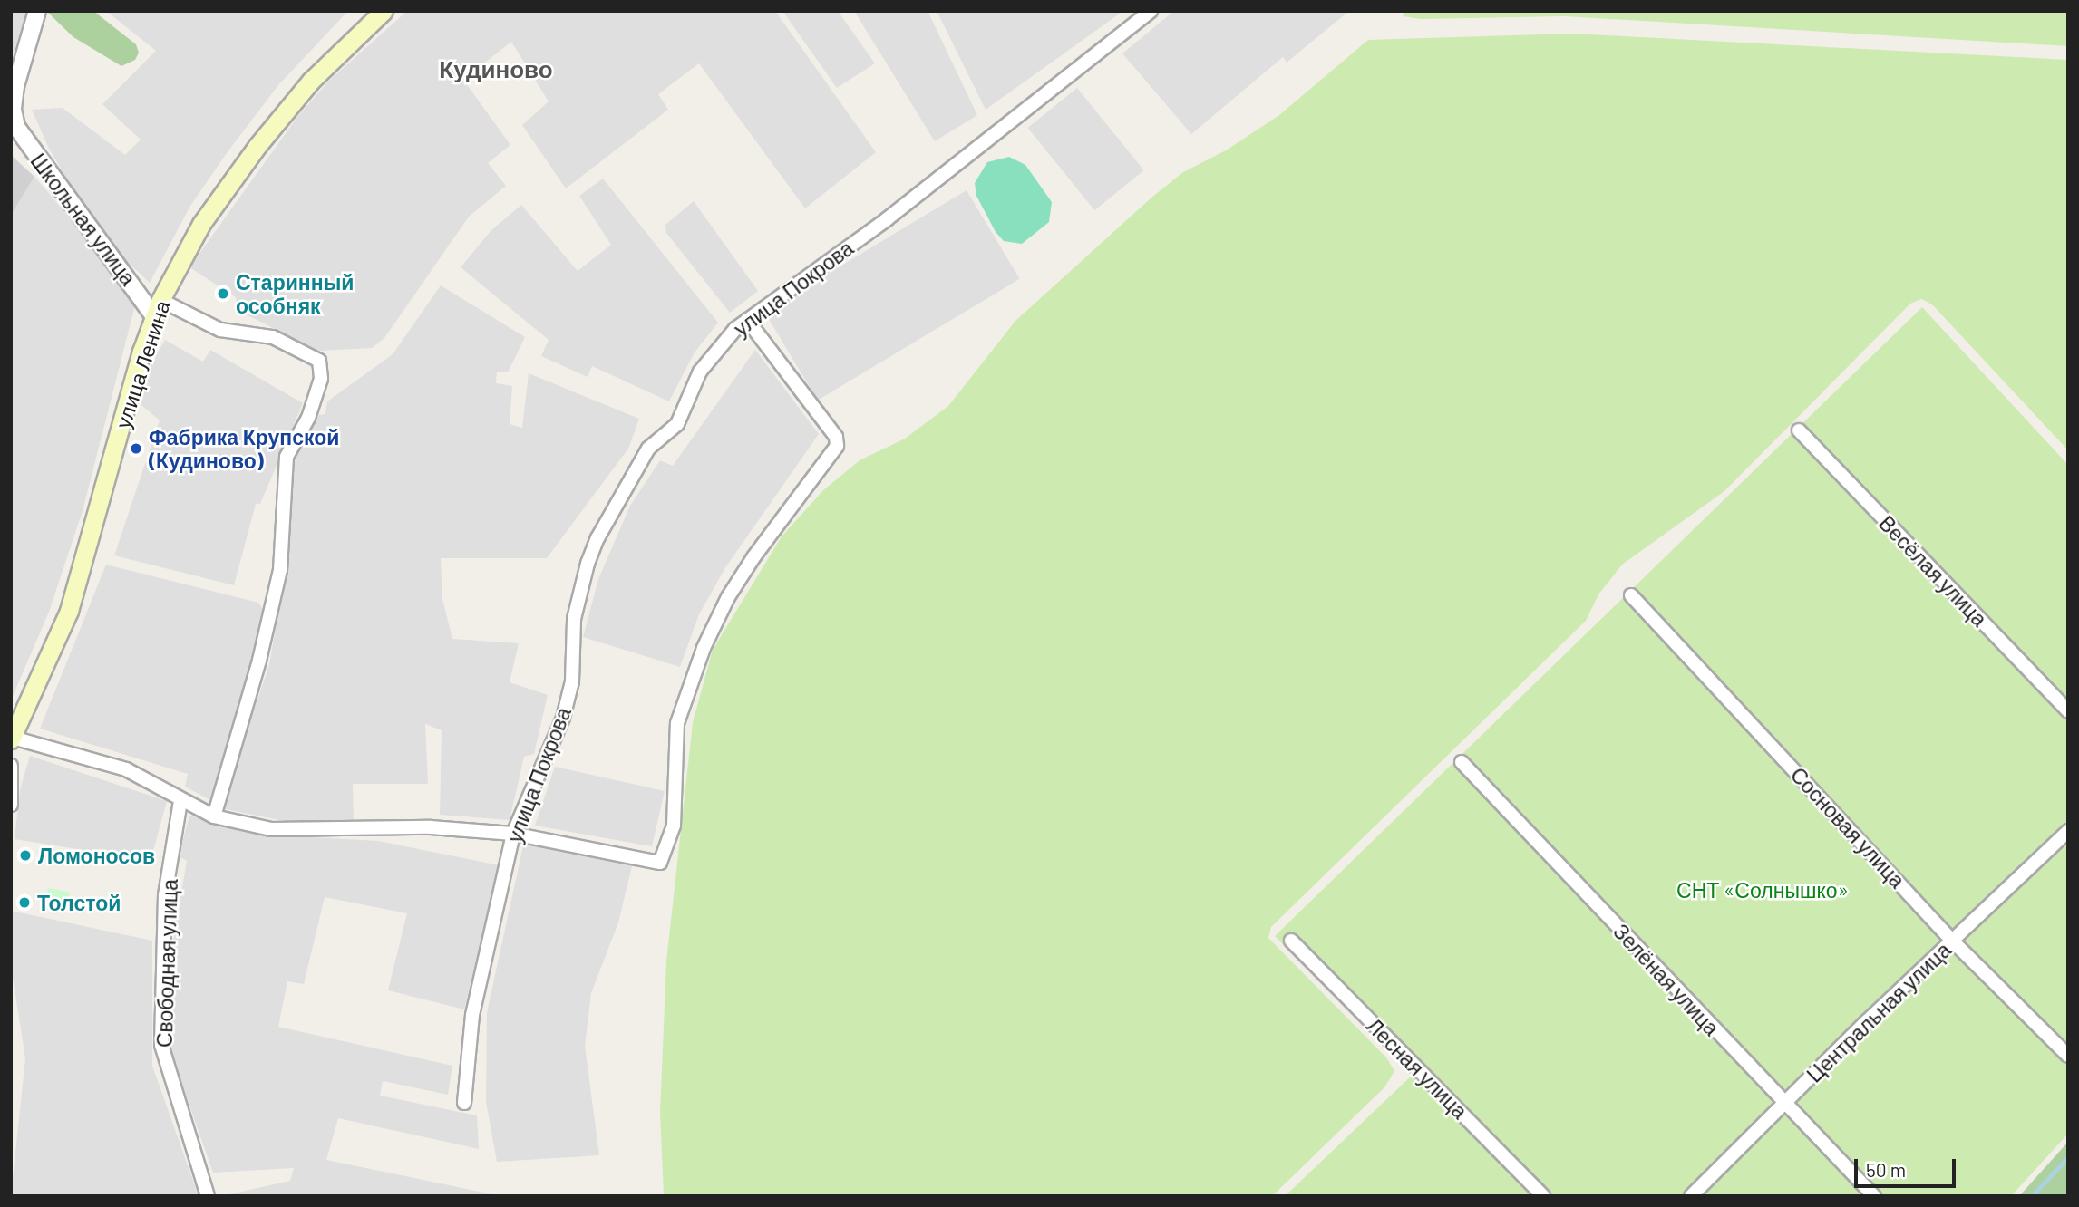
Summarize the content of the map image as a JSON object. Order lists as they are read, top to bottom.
{
  "streets": {
    "main road": ["улица Ленина"],
    "street": [
      "Школьная улица",
      "улица Покрова",
      "Весёлая улица",
      "Сосновая улица",
      "Свободная улица",
      "Зелёная улица",
      "Центральная улица",
      "Лесная улица"
    ]
  },
  "crossings": [
    ["Школьная улица", "улица Ленина"],
    ["Сосновая улица", "Центральная улица"],
    ["Зелёная улица", "Центральная улица"]
  ],
  "districts": ["Кудиново"],
  "parks": ["СНТ «Солнышко»"],
  "places": [
    "Старинный особняк",
    "Фабрика Крупской (Кудиново)",
    "Ломоносов",
    "Толстой"
  ],
  "scale_bar": "50 m"
}
